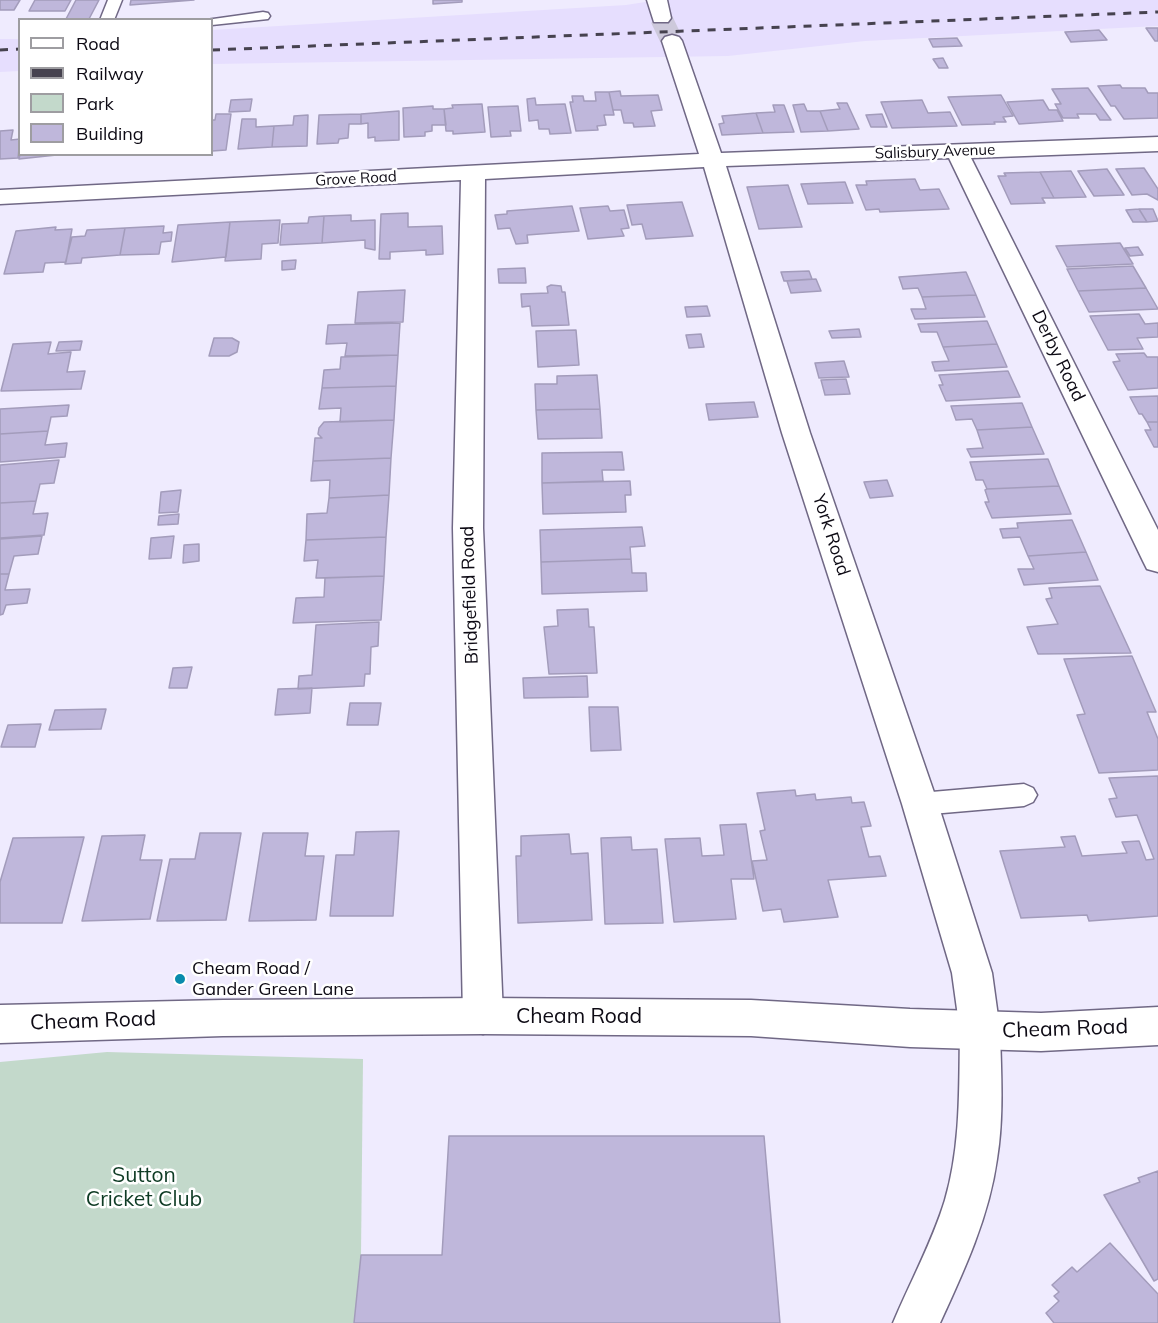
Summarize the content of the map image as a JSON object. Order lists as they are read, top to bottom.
{
  "streets": {
    "main road": [
      "Salisbury Avenue",
      "Grove Road",
      "Derby Road",
      "York Road",
      "Bridgefield Road",
      "Cheam Road"
    ]
  },
  "crossings": [
    ["Salisbury Avenue", "Grove Road"],
    ["Salisbury Avenue", "Derby Road"],
    ["Salisbury Avenue", "York Road"],
    ["Grove Road", "York Road"],
    ["Grove Road", "Bridgefield Road"],
    ["York Road", "Cheam Road"],
    ["Bridgefield Road", "Cheam Road"]
  ],
  "parks": ["Sutton Cricket Club"],
  "places": ["Cheam Road / Gander Green Lane"],
  "legend": [
    "Road",
    "Railway",
    "Park",
    "Building"
  ]
}
